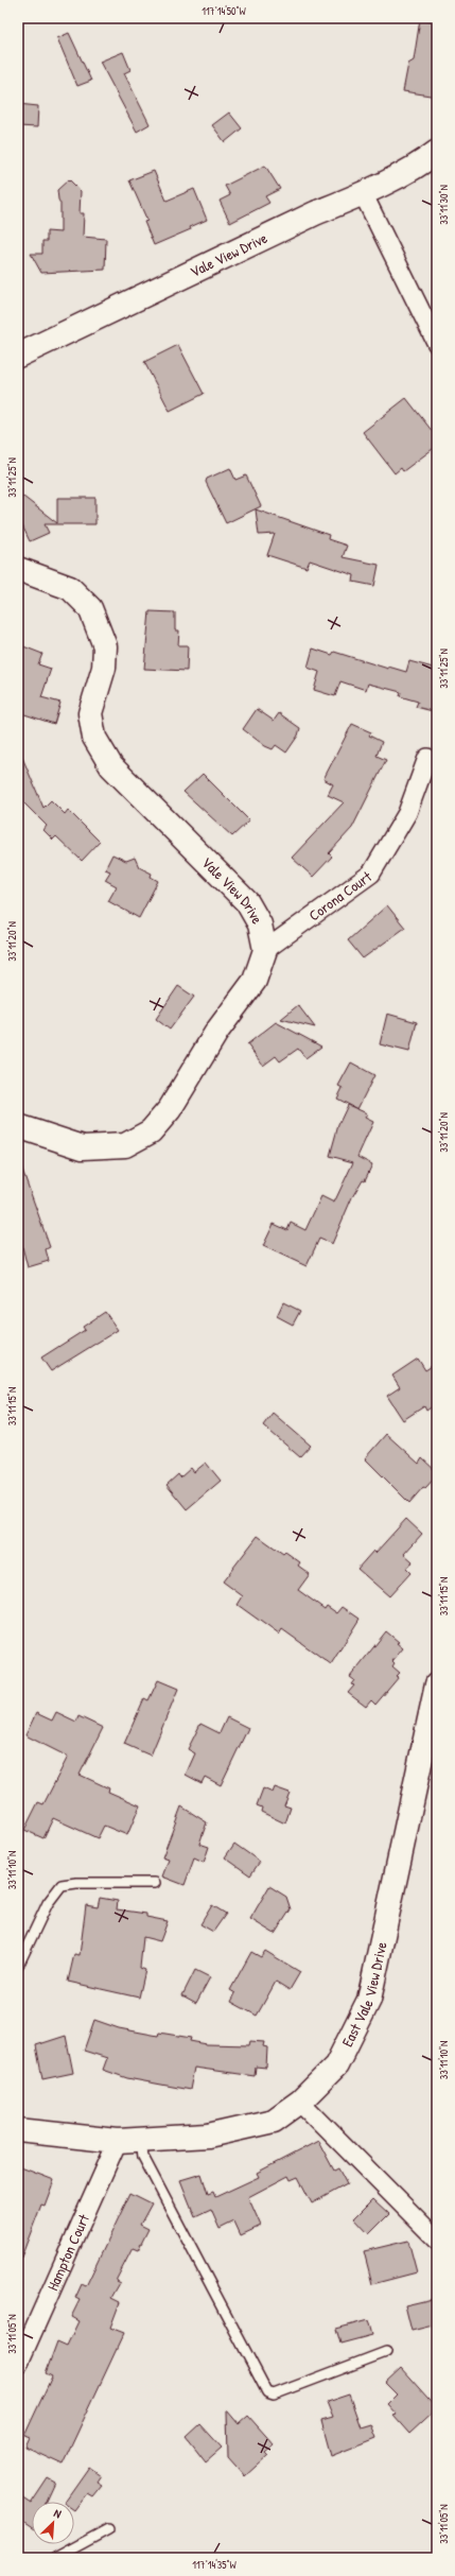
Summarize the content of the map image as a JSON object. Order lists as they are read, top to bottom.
{
  "streets": {
    "street": [
      "Vale View Drive",
      "Corona Court",
      "East Vale View Drive",
      "Hampton Court"
    ]
  },
  "crossings": [
    ["Vale View Drive", "Corona Court"],
    ["East Vale View Drive", "Hampton Court"]
  ],
  "north": "top right",
  "coordinates": [
    "117°14'50\"W",
    "33°11'30\"N",
    "33°11'25\"N",
    "33°11'20\"N",
    "33°11'15\"N",
    "33°11'10\"N",
    "33°11'05\"N",
    "117°14'35\"W"
  ]
}
